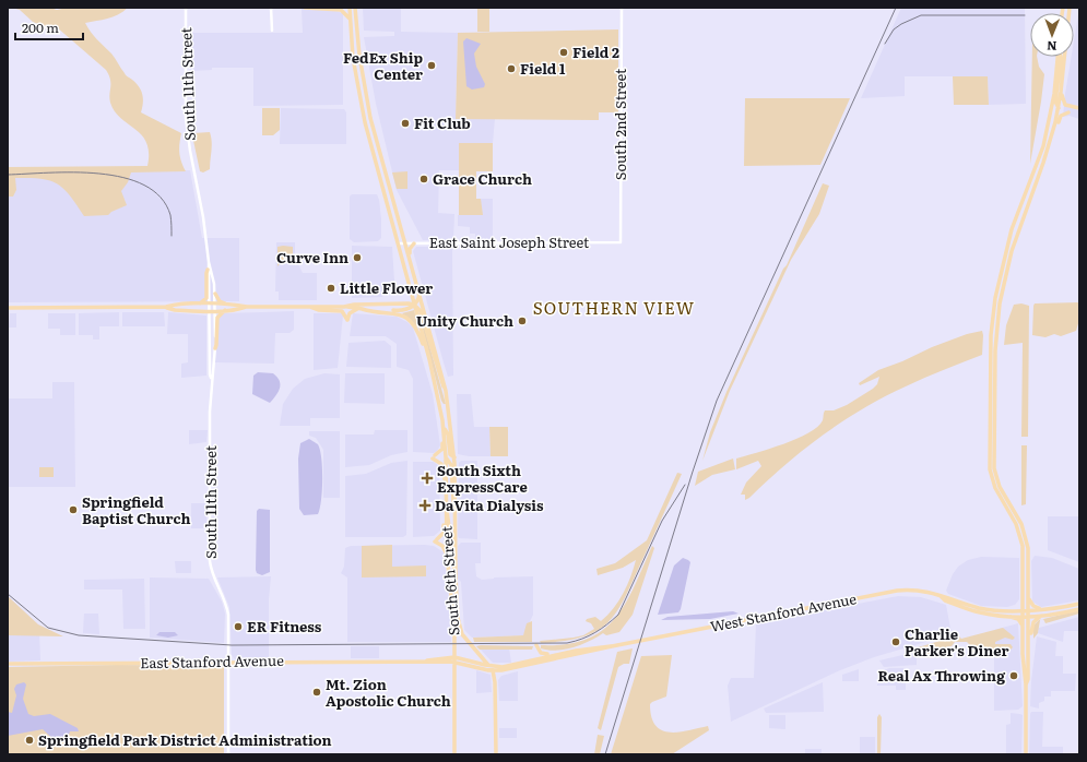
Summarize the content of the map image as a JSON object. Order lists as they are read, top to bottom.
{
  "streets": {
    "main road": ["South 6th Street", "West Stanford Avenue", "East Stanford Avenue"],
    "street": ["South 11th Street", "South 2nd Street", "East Saint Joseph Street"]
  },
  "crossings": [
    ["South 11th Street", "East Stanford Avenue"],
    ["South 2nd Street", "East Saint Joseph Street"],
    ["South 6th Street", "East Stanford Avenue"],
    ["West Stanford Avenue", "East Stanford Avenue"]
  ],
  "districts": ["SOUTHERN VIEW"],
  "places": {
    "other": [
      "Field 2",
      "FedEx Ship Center",
      "Field 1",
      "Fit Club",
      "Grace Church",
      "Curve Inn",
      "Little Flower",
      "Unity Church",
      "Springfield Baptist Church",
      "ER Fitness",
      "Charlie Parker's Diner",
      "Real Ax Throwing",
      "Mt. Zion Apostolic Church",
      "Springfield Park District Administration"
    ],
    "health": ["South Sixth ExpressCare", "DaVita Dialysis"]
  },
  "scale_bar": "200 m",
  "north": "bottom"
}
